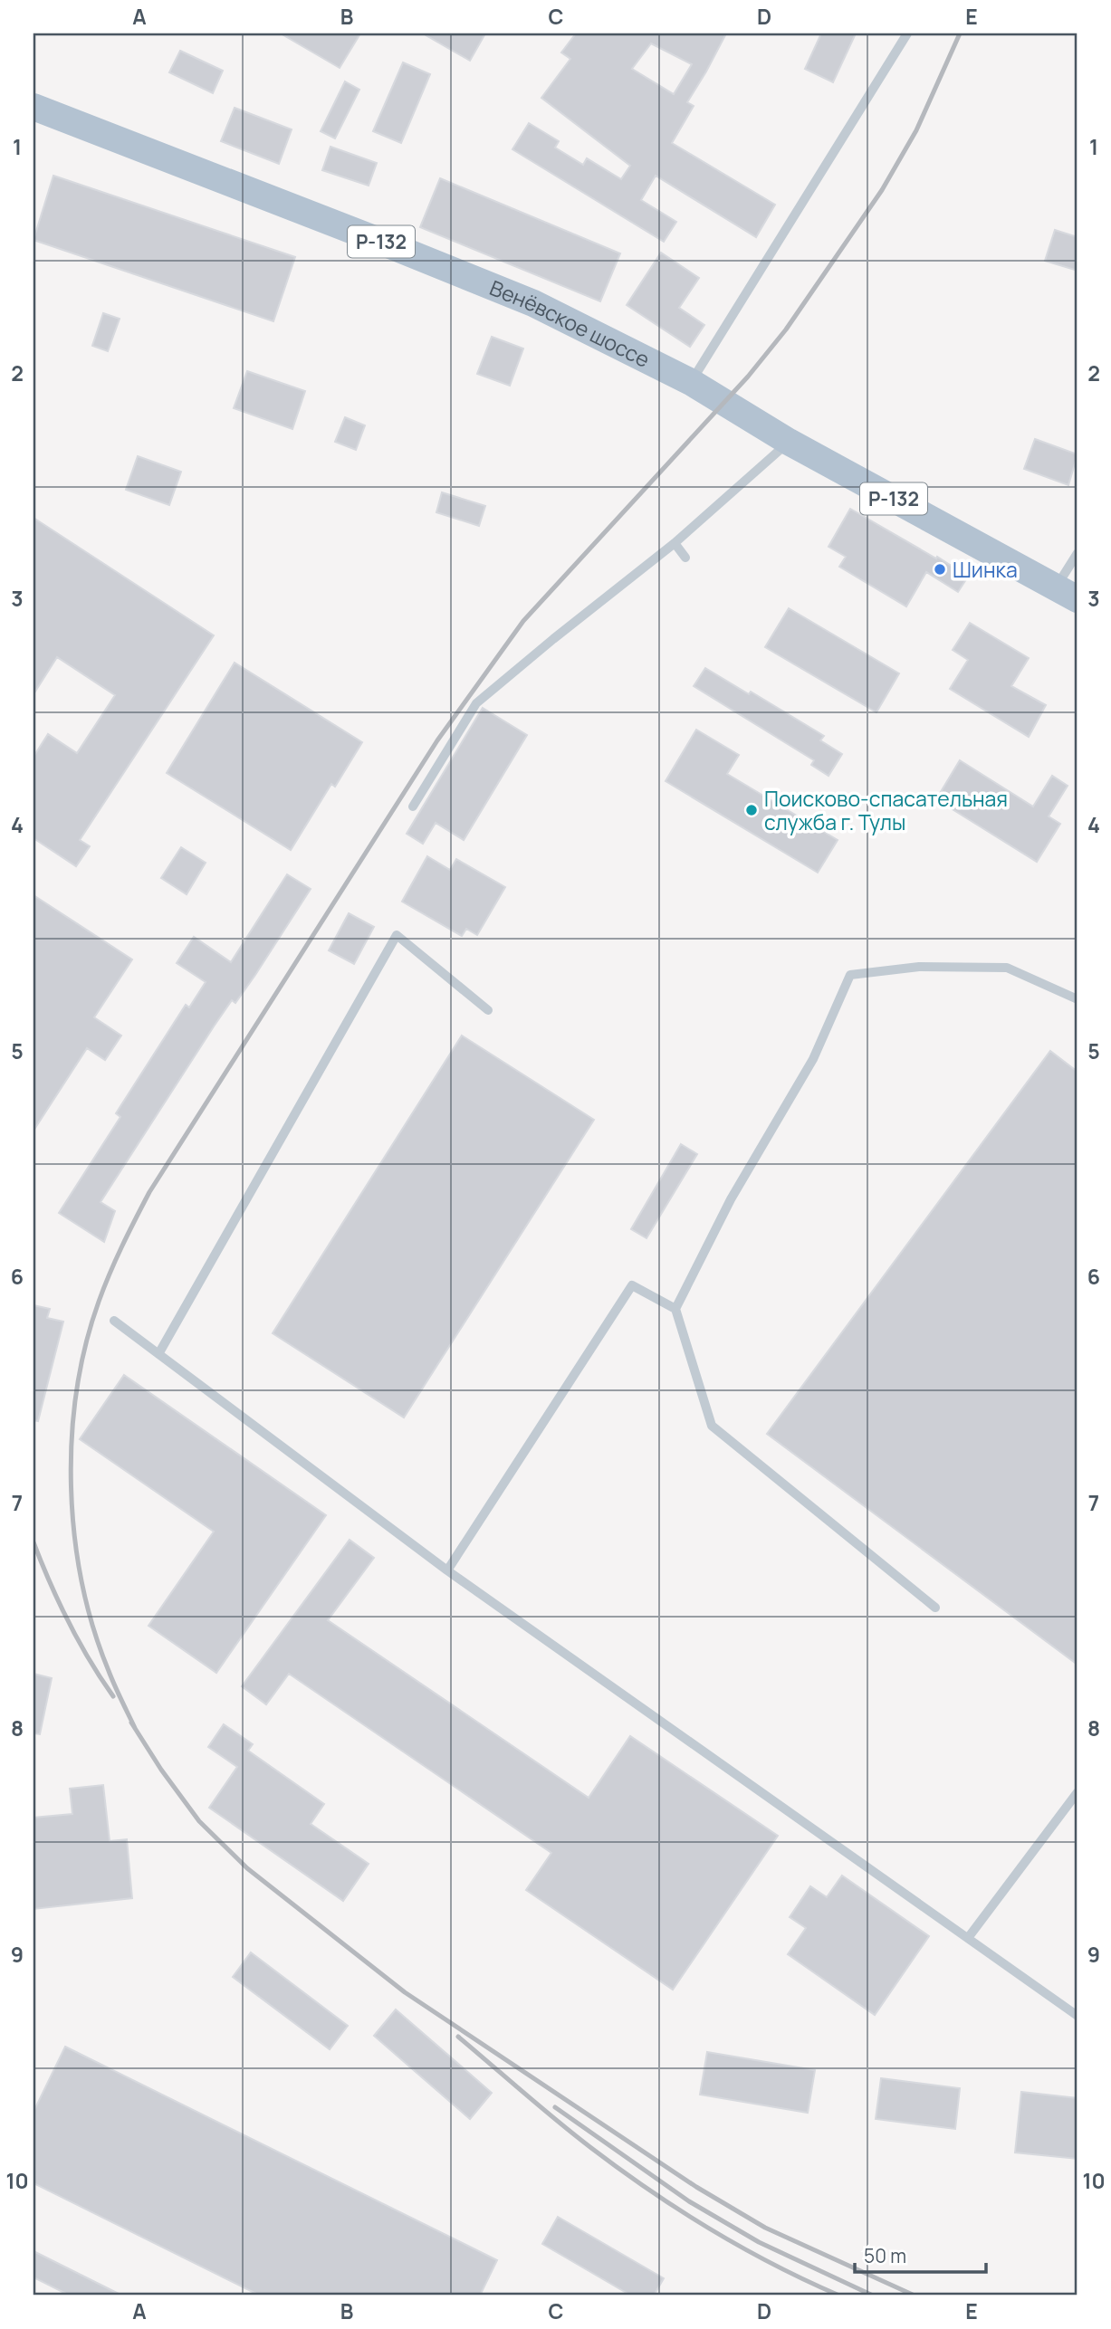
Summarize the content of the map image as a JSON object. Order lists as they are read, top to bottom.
{
  "streets": {
    "main road": ["Р-132", "Венёвское шоссе"]
  },
  "places": ["Шинка", "Поисково-спасательная служба г. Тулы"],
  "scale_bar": "50 m",
  "grid": {
    "columns": [
      "A",
      "B",
      "C",
      "D",
      "E"
    ],
    "rows": [
      "1",
      "2",
      "3",
      "4",
      "5",
      "6",
      "7",
      "8",
      "9",
      "10"
    ]
  }
}
